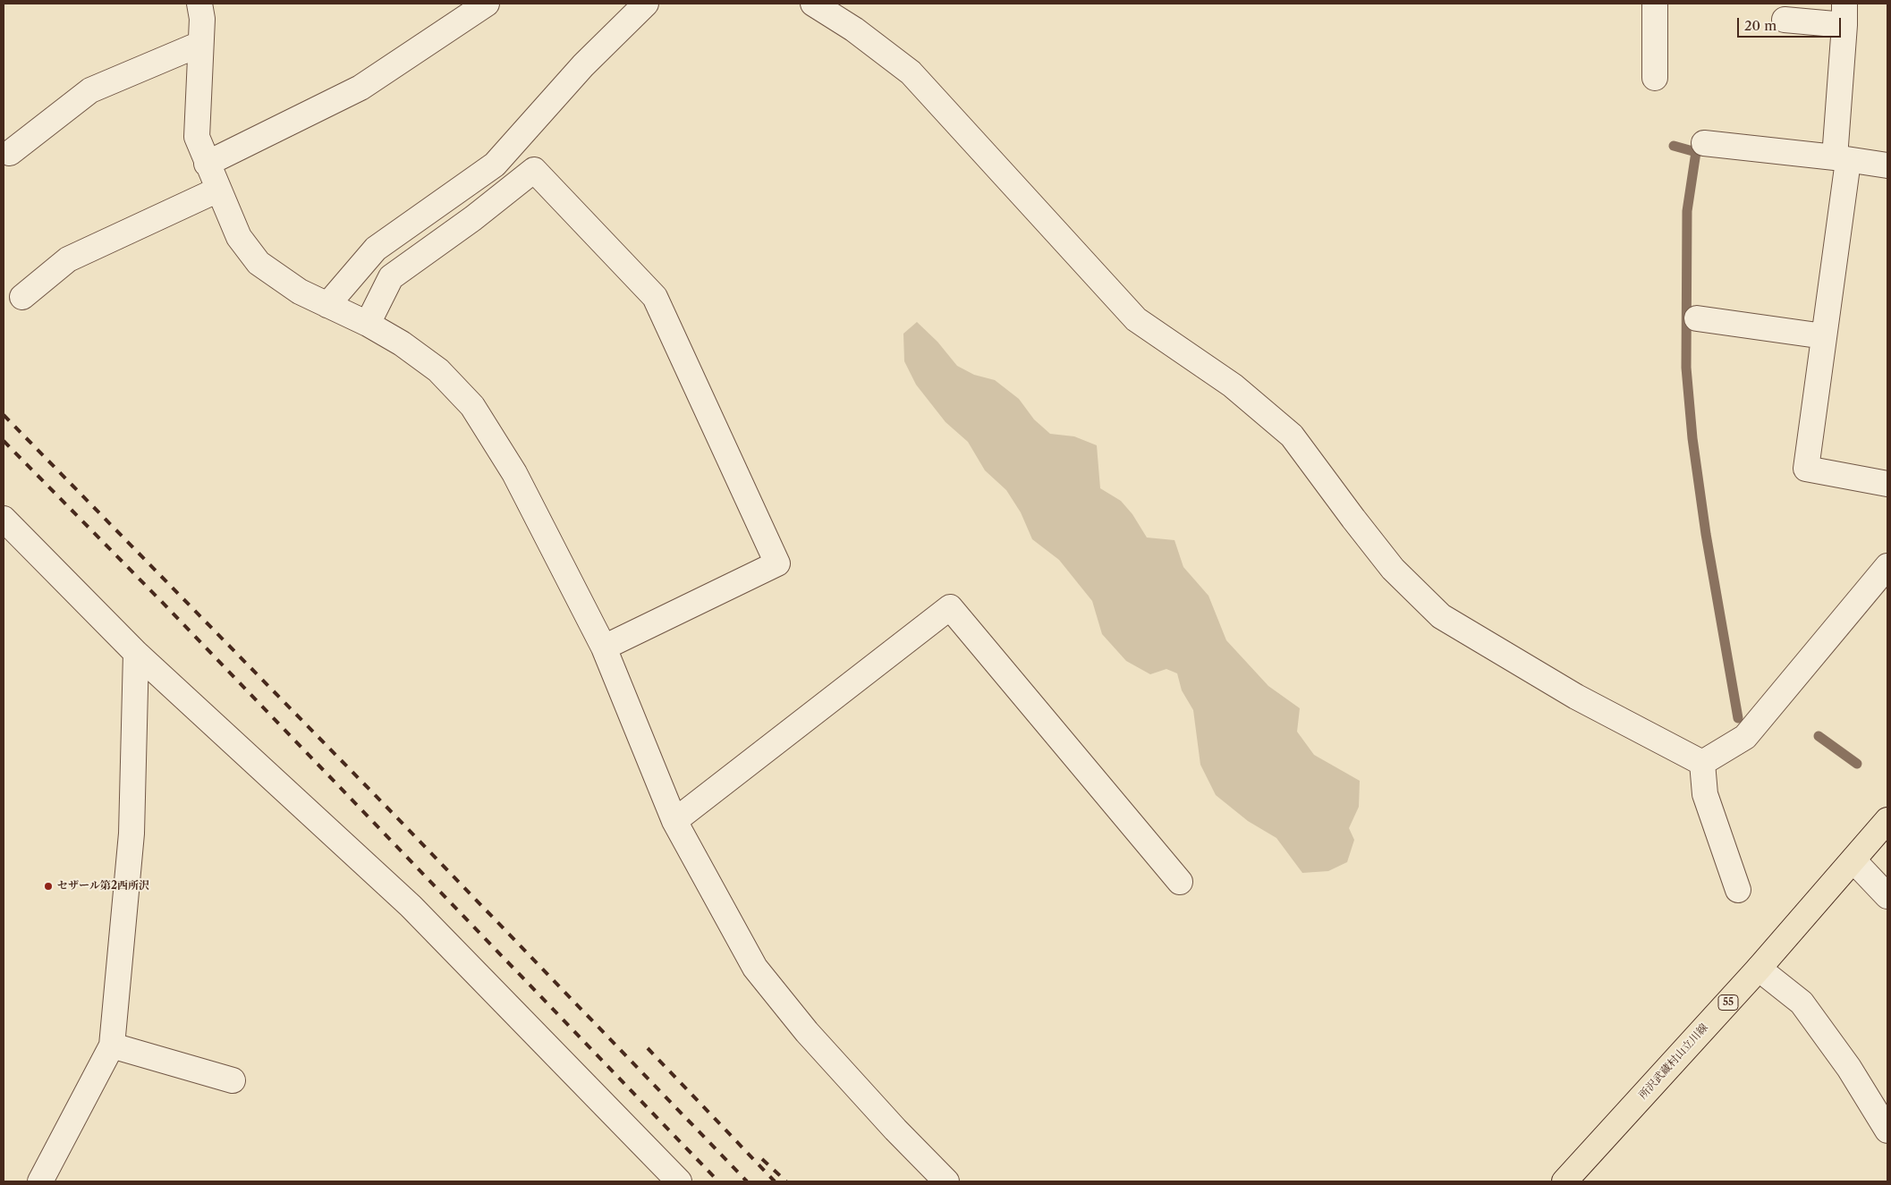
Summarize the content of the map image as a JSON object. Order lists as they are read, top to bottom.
{
  "streets": {
    "main road": ["55", "所沢武蔵村山立川線"]
  },
  "places": ["セザール第2西所沢"],
  "scale_bar": "20 m"
}
